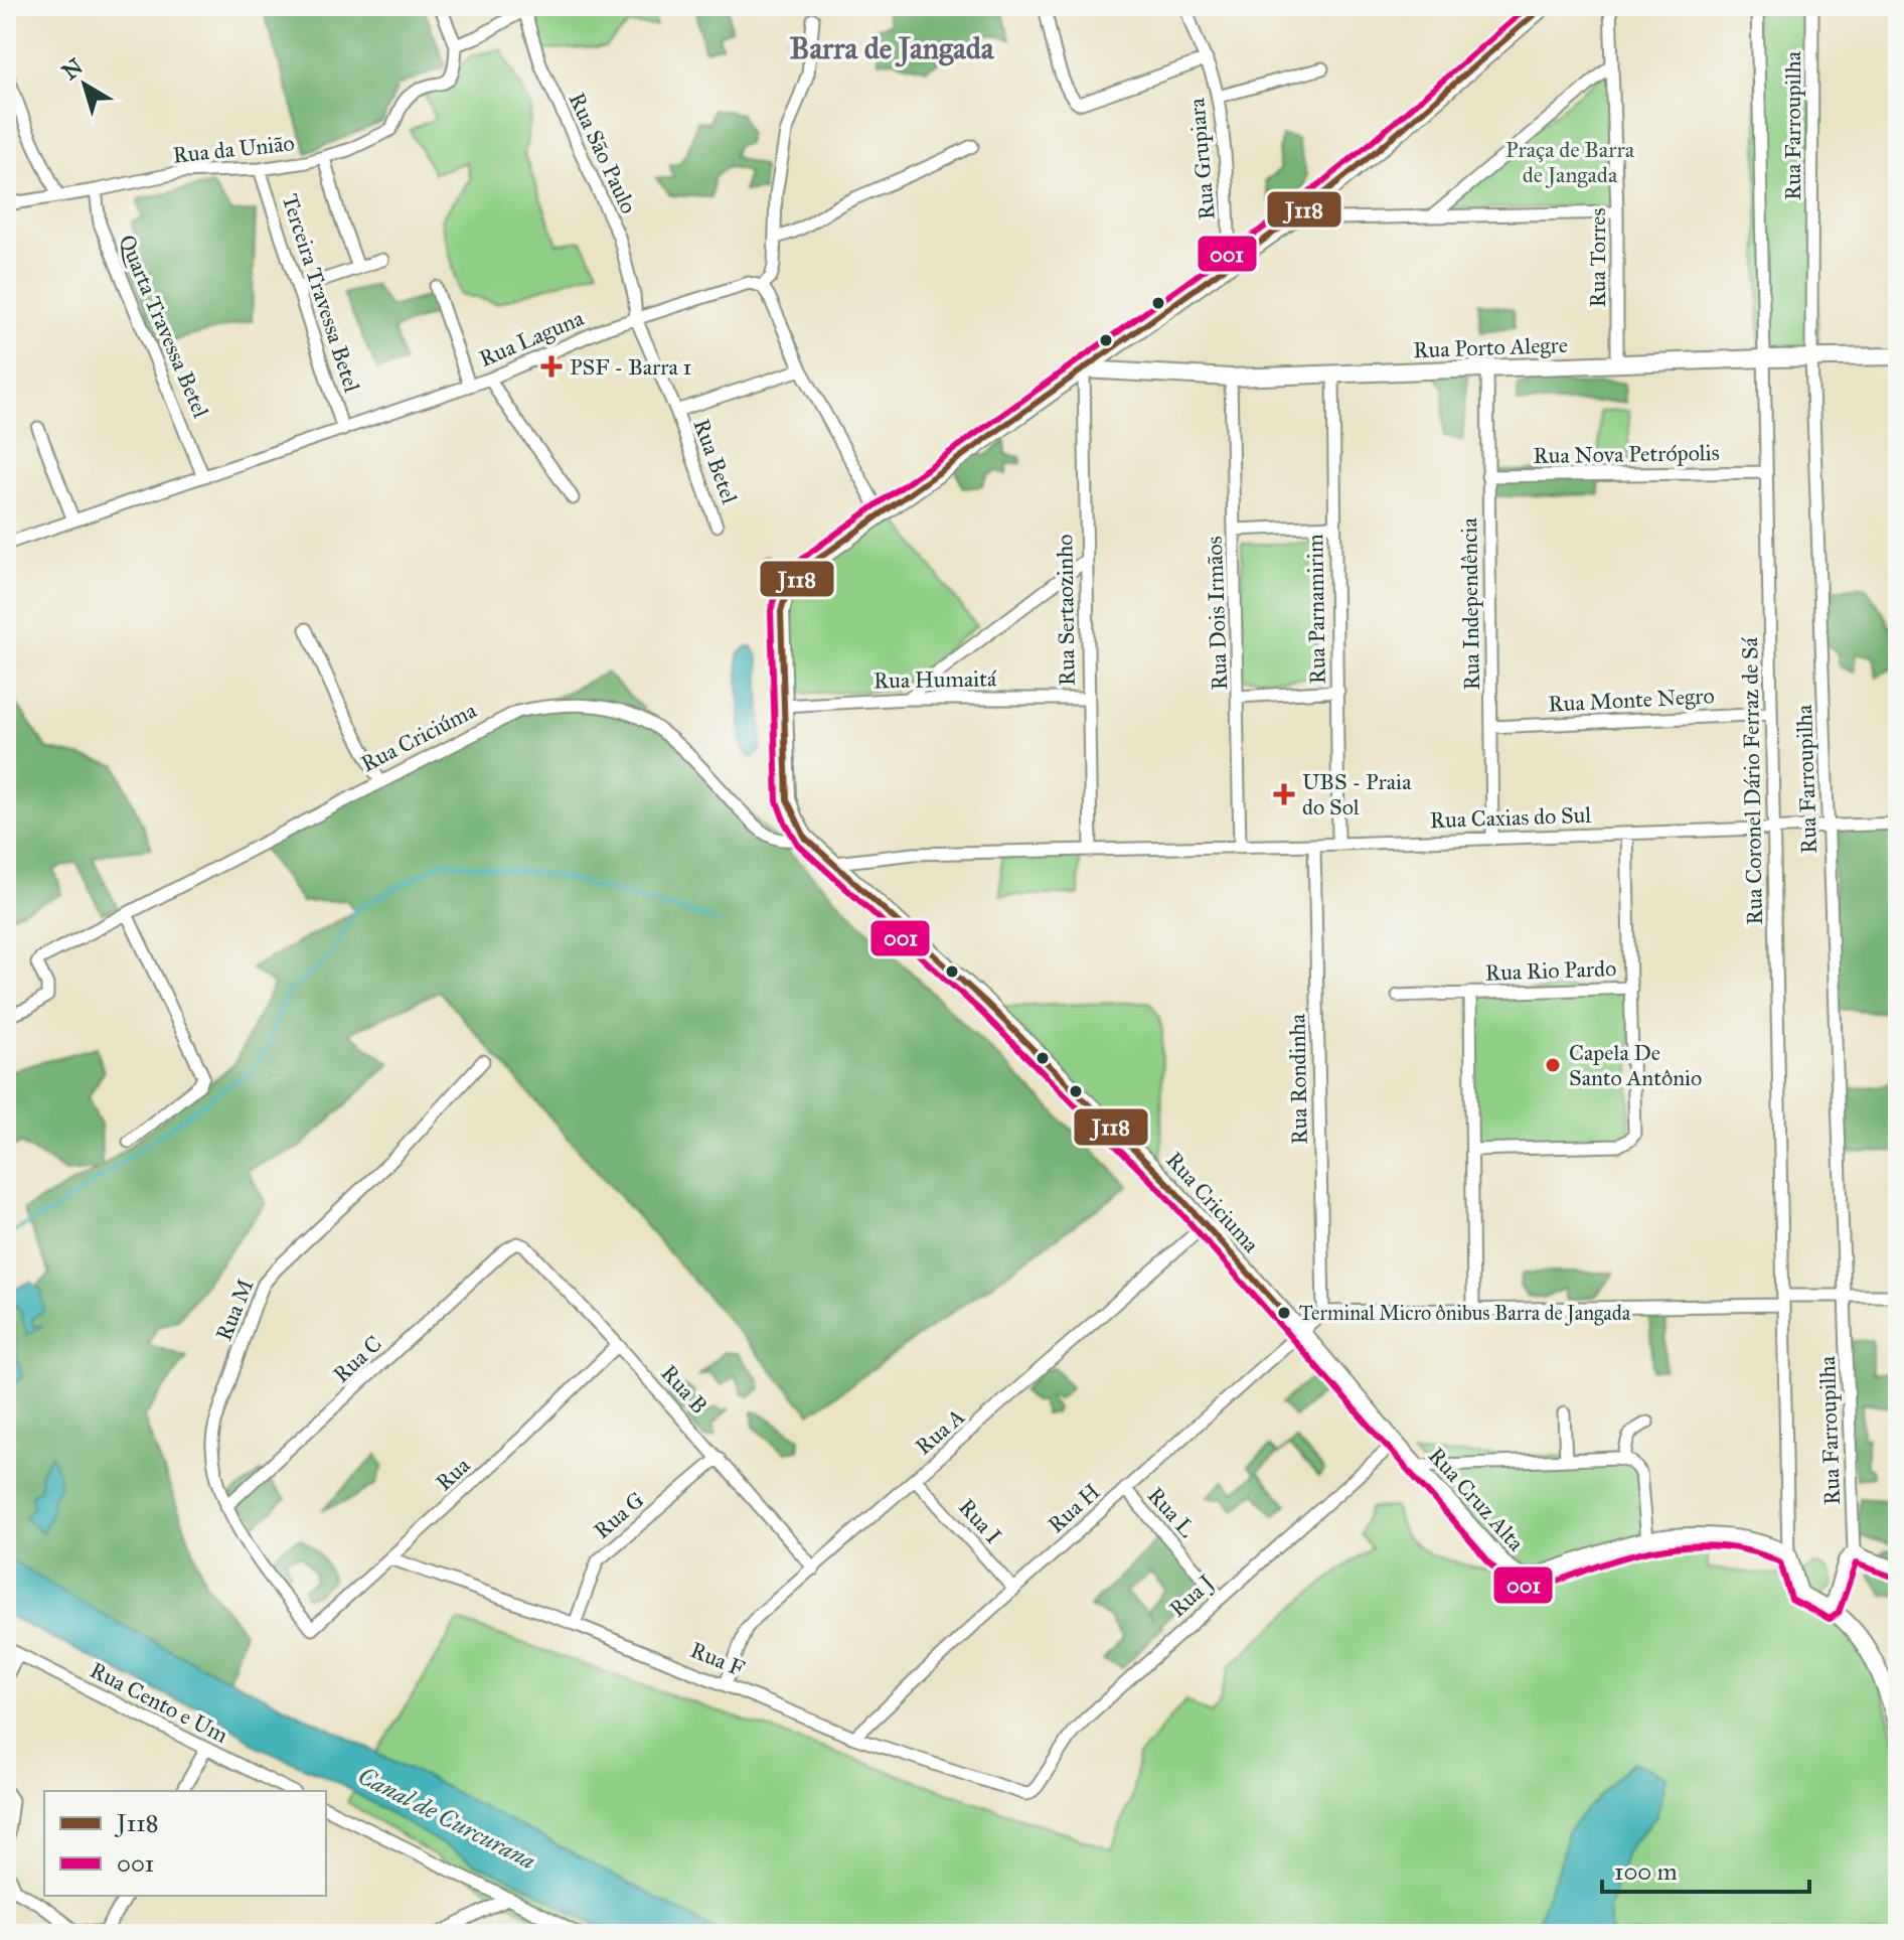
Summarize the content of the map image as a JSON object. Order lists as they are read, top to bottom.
{
  "streets": {
    "main road": ["Rua Porto Alegre", "Rua Criciuma", "Rua Cruz Alta"],
    "street": [
      "Rua Farroupilha",
      "Rua da União",
      "Rua São Paulo",
      "Rua Grupiara",
      "Rua Torres",
      "Terceira Travessa Betel",
      "Quarta Travessa Betel",
      "Rua Laguna",
      "Rua Nova Petrópolis",
      "Rua Betel",
      "Rua Independência",
      "Rua Parnamirim",
      "Rua Sertaozinho",
      "Rua Dois Irmãos",
      "Rua Humaitá",
      "Rua Monte Negro",
      "Rua Criciúma",
      "Rua Coronel Dário Ferraz de Sá",
      "Rua Caxias do Sul",
      "Rua Rio Pardo",
      "Rua Rondinha",
      "Rua M",
      "Rua C",
      "Rua B",
      "Rua A",
      "Rua",
      "Rua H",
      "Rua L",
      "Rua G",
      "Rua I",
      "Rua J",
      "Rua F",
      "Rua Cento e Um"
    ]
  },
  "crossings": [
    ["Rua Farroupilha", "Rua Porto Alegre"],
    ["Rua Farroupilha", "Rua Caxias do Sul"],
    ["Rua da União", "Terceira Travessa Betel"],
    ["Rua da União", "Quarta Travessa Betel"],
    ["Rua São Paulo", "Rua Laguna"],
    ["Rua São Paulo", "Rua Betel"],
    ["Rua Torres", "Rua Porto Alegre"],
    ["Terceira Travessa Betel", "Rua Laguna"],
    ["Quarta Travessa Betel", "Rua Laguna"],
    ["Rua Laguna", "Rua Betel"],
    ["Rua Porto Alegre", "Rua Independência"],
    ["Rua Porto Alegre", "Rua Parnamirim"],
    ["Rua Porto Alegre", "Rua Sertaozinho"],
    ["Rua Porto Alegre", "Rua Dois Irmãos"],
    ["Rua Porto Alegre", "Rua Coronel Dário Ferraz de Sá"],
    ["Rua Nova Petrópolis", "Rua Independência"],
    ["Rua Nova Petrópolis", "Rua Coronel Dário Ferraz de Sá"],
    ["Rua Independência", "Rua Monte Negro"],
    ["Rua Independência", "Rua Caxias do Sul"],
    ["Rua Parnamirim", "Rua Caxias do Sul"],
    ["Rua Sertaozinho", "Rua Humaitá"],
    ["Rua Sertaozinho", "Rua Caxias do Sul"],
    ["Rua Dois Irmãos", "Rua Caxias do Sul"],
    ["Rua Humaitá", "Rua Criciuma"],
    ["Rua Monte Negro", "Rua Coronel Dário Ferraz de Sá"],
    ["Rua Criciúma", "Rua Criciuma"],
    ["Rua Coronel Dário Ferraz de Sá", "Rua Caxias do Sul"],
    ["Rua Coronel Dário Ferraz de Sá", "Rua Cruz Alta"],
    ["Rua Caxias do Sul", "Rua Rio Pardo"],
    ["Rua Caxias do Sul", "Rua Rondinha"],
    ["Rua Caxias do Sul", "Rua Criciuma"],
    ["Rua Rondinha", "Rua H"],
    ["Rua Criciuma", "Rua A"],
    ["Rua Criciuma", "Rua Cruz Alta"],
    ["Rua M", "Rua C"],
    ["Rua M", "Rua"],
    ["Rua C", "Rua B"],
    ["Rua B", "Rua A"],
    ["Rua B", "Rua"],
    ["Rua B", "Rua G"],
    ["Rua A", "Rua I"],
    ["Rua A", "Rua F"],
    ["Rua", "Rua F"],
    ["Rua Cruz Alta", "Rua H"],
    ["Rua Cruz Alta", "Rua J"],
    ["Rua H", "Rua L"],
    ["Rua H", "Rua I"],
    ["Rua H", "Rua F"],
    ["Rua L", "Rua J"],
    ["Rua G", "Rua F"],
    ["Rua J", "Rua F"]
  ],
  "districts": ["Barra de Jangada"],
  "water": ["Canal de Curcurana"],
  "parks": ["Praça de Barra de Jangada"],
  "places": {
    "health": ["PSF - Barra 1", "UBS - Praia do Sol"],
    "other": ["Capela De Santo Antônio", "Terminal Micro ônibus Barra de Jangada"]
  },
  "lines": ["transit line J118", "transit line 001"],
  "legend": ["J118", "001"],
  "scale_bar": "100 m",
  "north": "top left"
}
